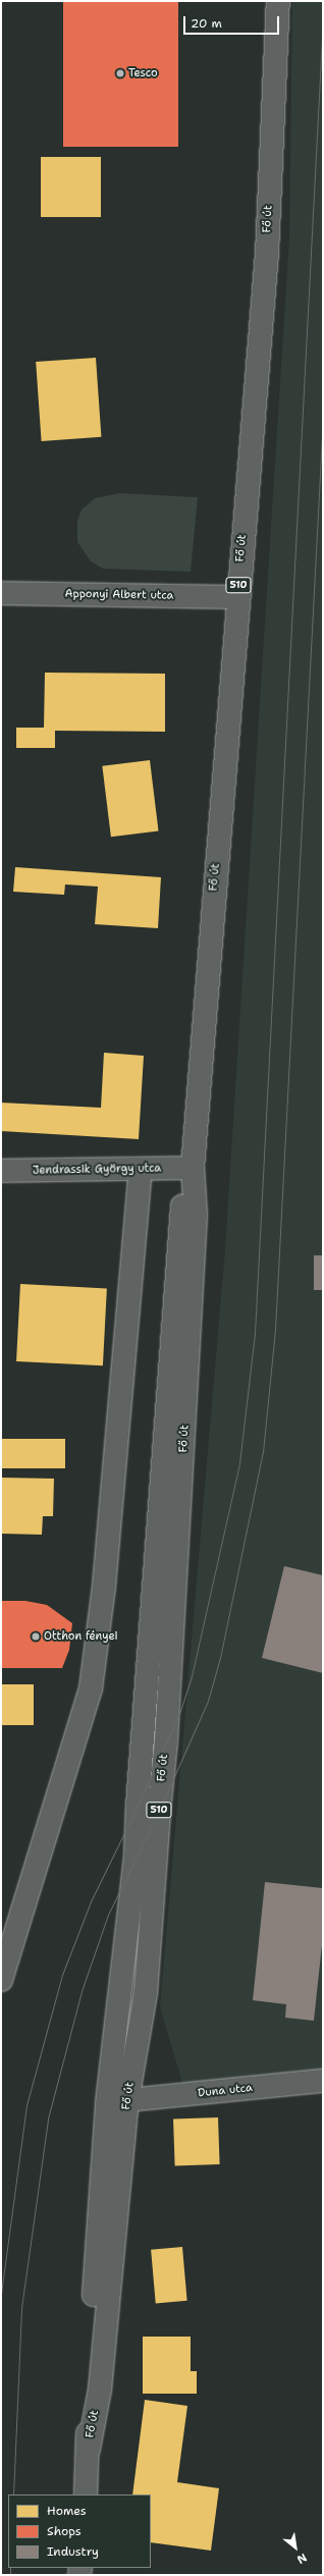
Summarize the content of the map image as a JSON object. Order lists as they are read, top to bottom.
{
  "streets": {
    "main road": [
      "Fő út",
      "510",
      "Apponyi Albert utca",
      "Jendrassik György utca",
      "Duna utca"
    ]
  },
  "crossings": [
    ["Fő út", "510"],
    ["Fő út", "Apponyi Albert utca"],
    ["Fő út", "Jendrassik György utca"],
    ["Fő út", "Duna utca"]
  ],
  "places": ["Tesco", "Otthon fényei"],
  "legend": ["Homes", "Shops", "Industry"],
  "scale_bar": "20 m",
  "north": "bottom right"
}
